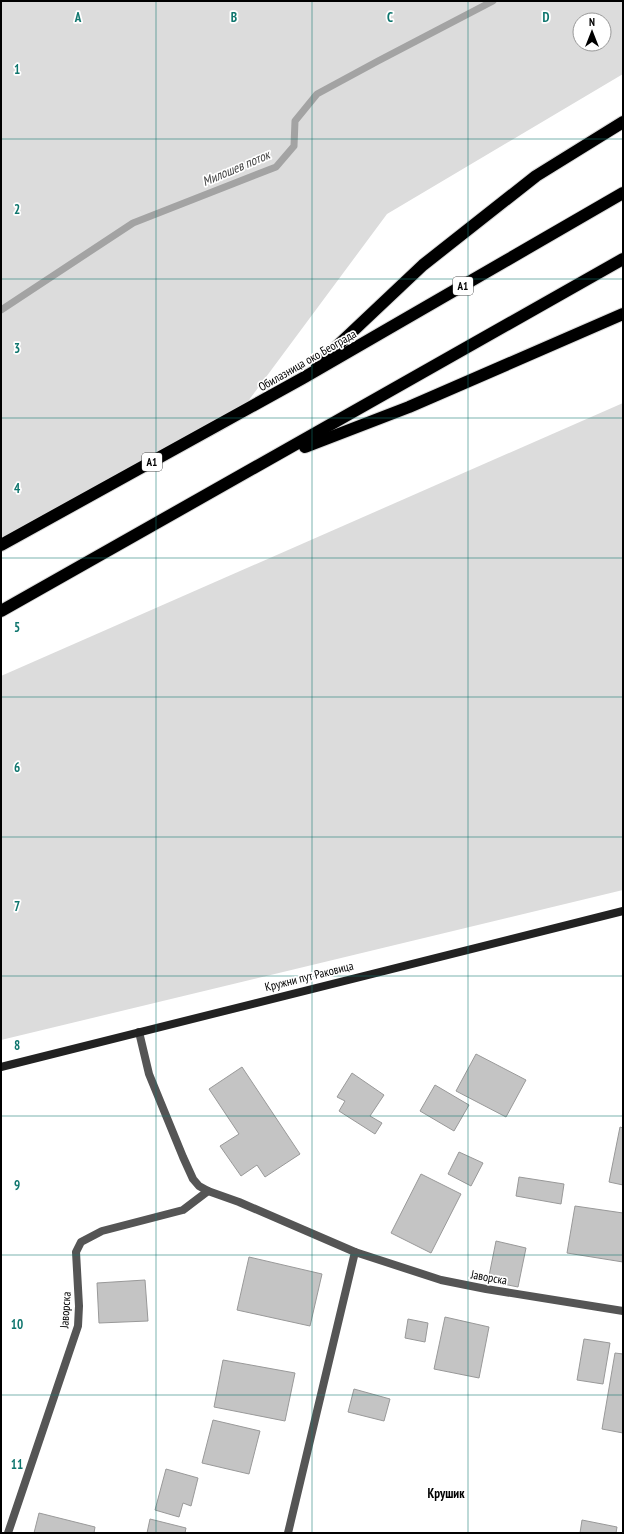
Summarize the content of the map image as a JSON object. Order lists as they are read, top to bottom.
{
  "streets": {
    "highway": ["A1", "Обилазница око Београда"],
    "main road": ["Кружни пут Раковица"],
    "street": ["Јаворска"]
  },
  "crossings": [
    ["Кружни пут Раковица", "Јаворска"]
  ],
  "districts": ["Крушик"],
  "water": ["Милошев поток"],
  "north": "top",
  "grid": {
    "columns": [
      "A",
      "B",
      "C",
      "D"
    ],
    "rows": [
      "1",
      "2",
      "3",
      "4",
      "5",
      "6",
      "7",
      "8",
      "9",
      "10",
      "11"
    ]
  }
}
